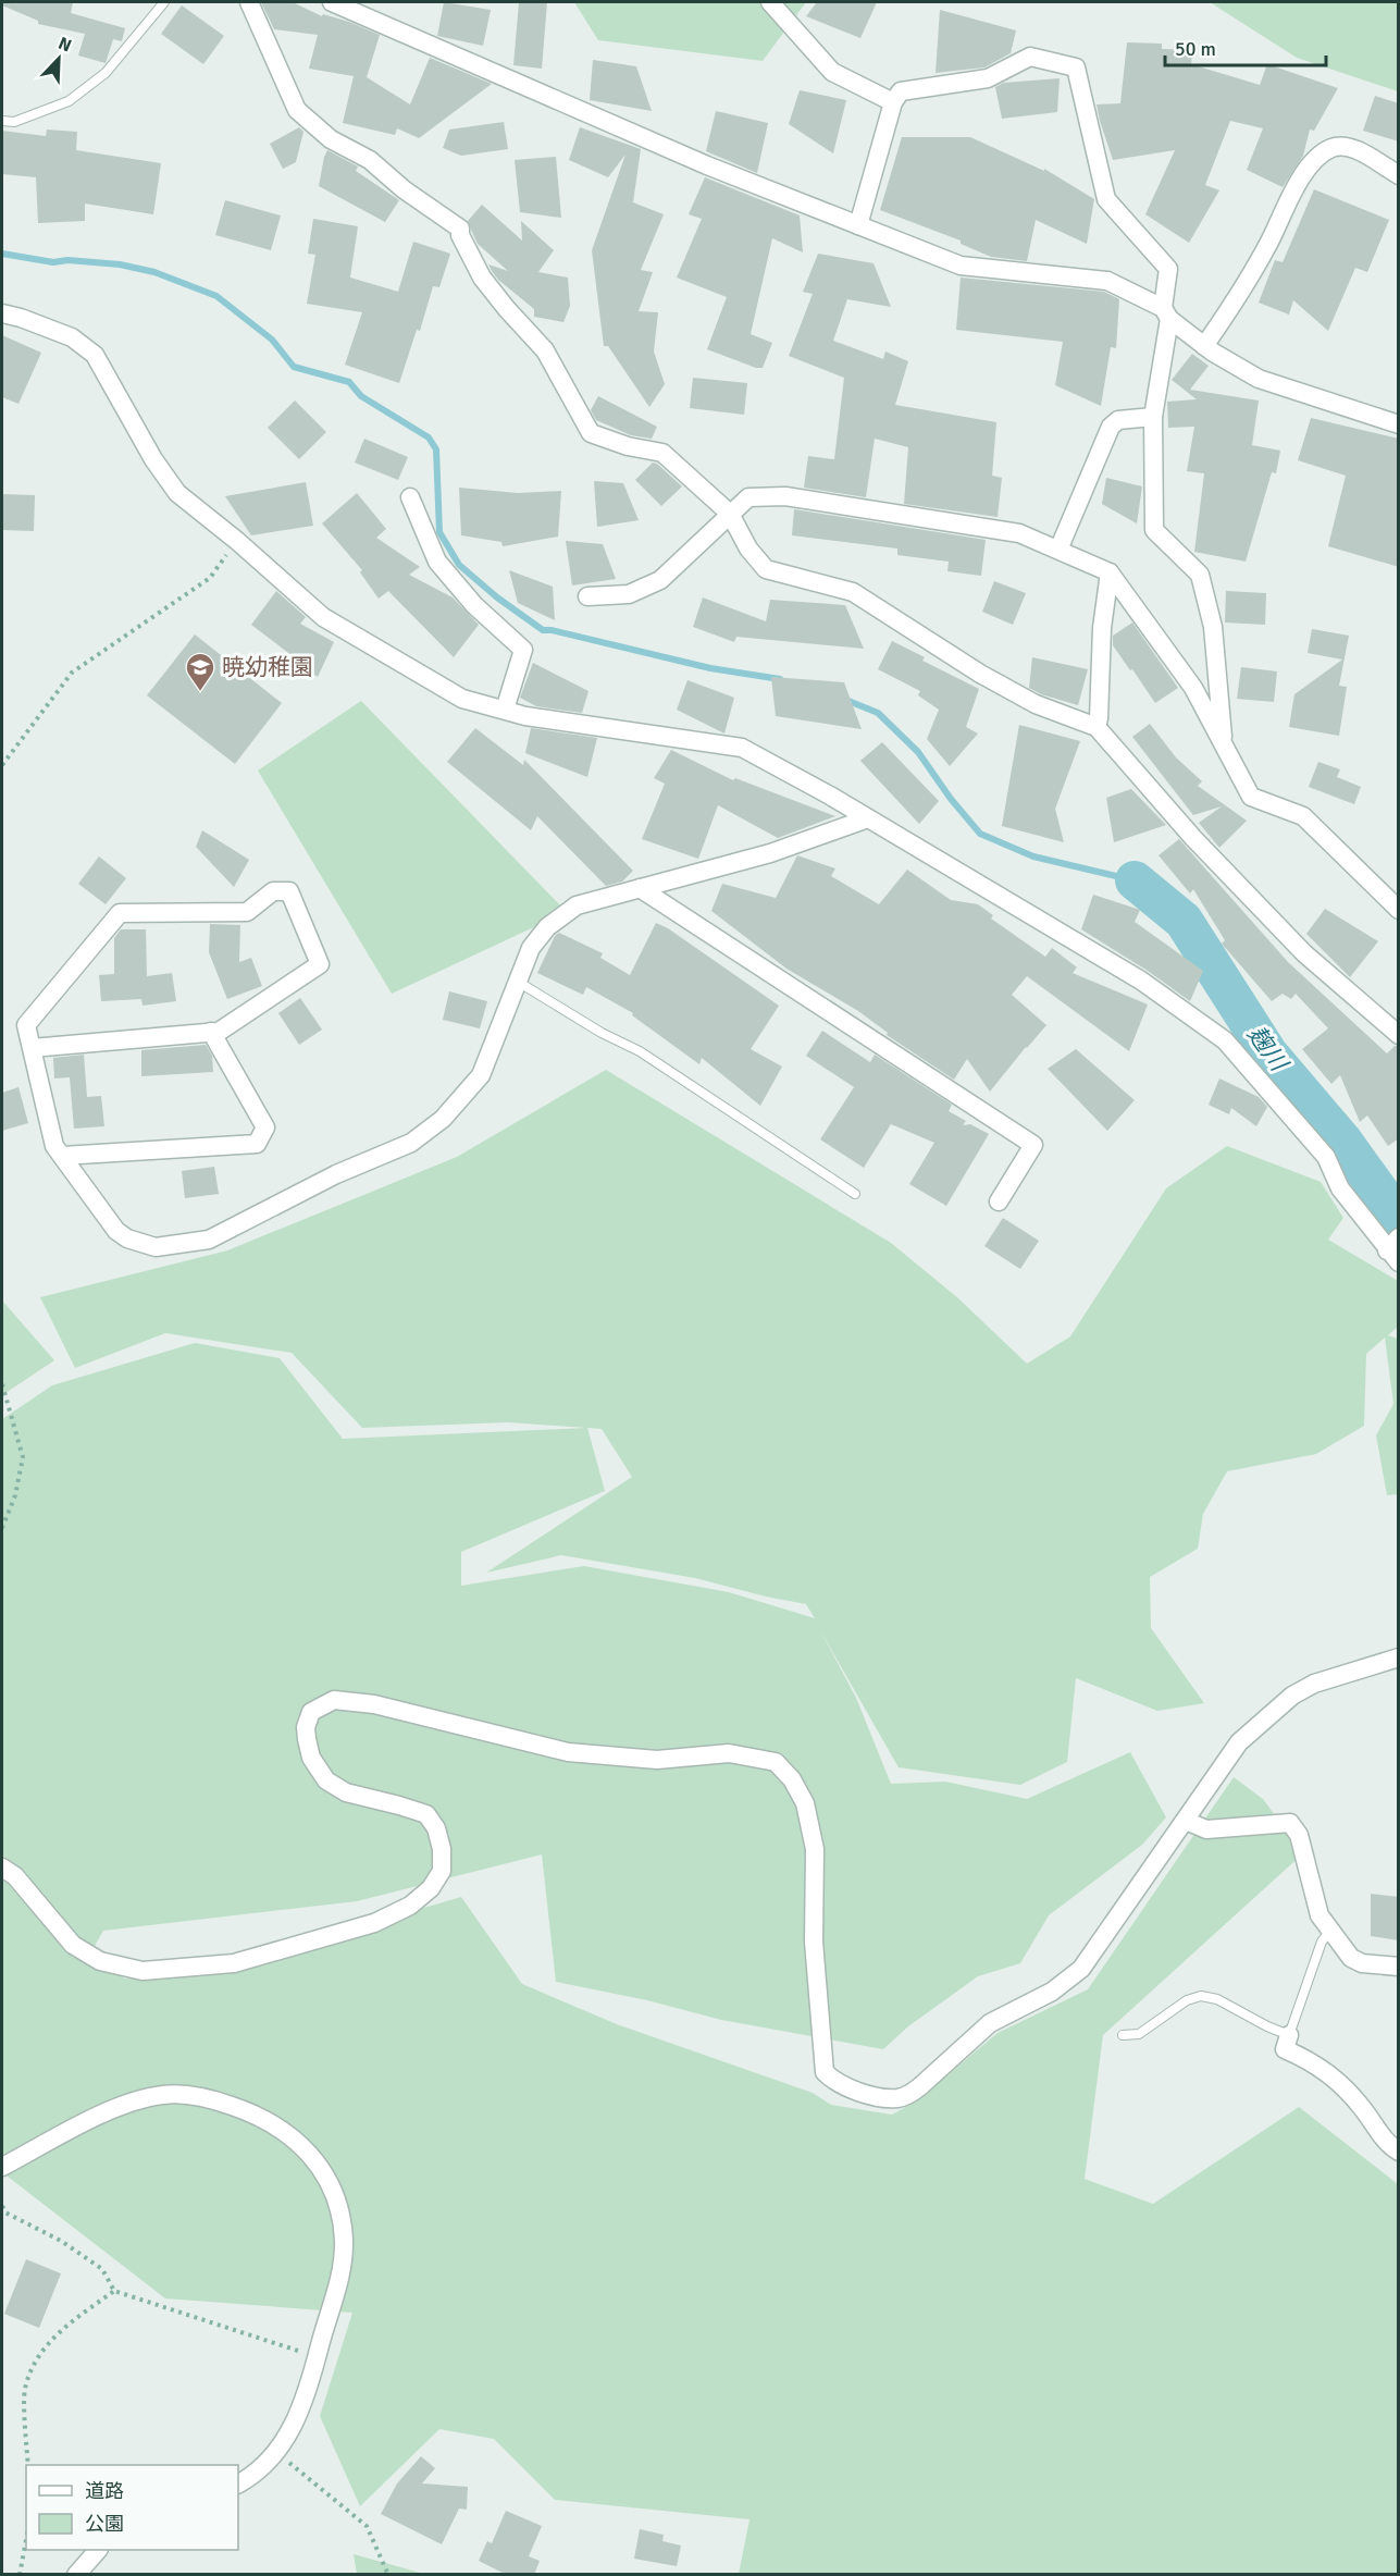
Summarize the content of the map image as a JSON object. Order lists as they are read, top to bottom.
{
  "water": ["麹川"],
  "places": {
    "school or university": ["暁幼稚園"]
  },
  "legend": ["道路", "公園"],
  "scale_bar": "50 m",
  "north": "top right"
}
